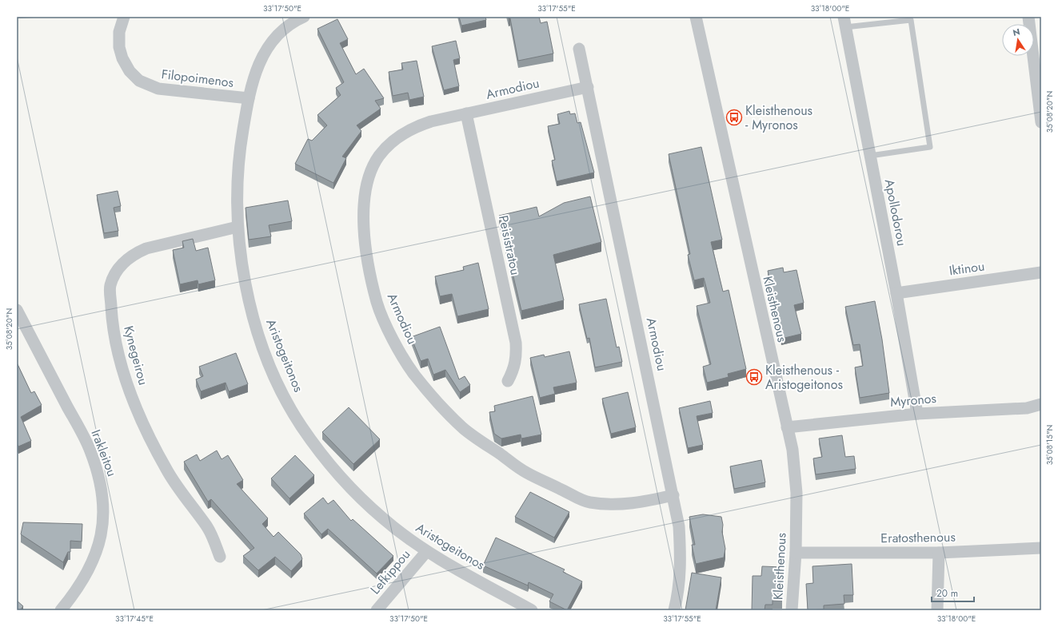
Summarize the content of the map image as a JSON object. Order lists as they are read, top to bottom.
{
  "streets": {
    "street": [
      "Filopoimenos",
      "Armodiou",
      "Apollodorou",
      "Peisistratou",
      "Iktinou",
      "Kleisthenous",
      "Kynegeirou",
      "Aristogeitonos",
      "Myronos",
      "Irakleitou",
      "Eratosthenous",
      "Lefkippou"
    ]
  },
  "crossings": [
    ["Filopoimenos", "Aristogeitonos"],
    ["Armodiou", "Peisistratou"],
    ["Apollodorou", "Iktinou"],
    ["Apollodorou", "Myronos"],
    ["Kleisthenous", "Myronos"],
    ["Kleisthenous", "Eratosthenous"],
    ["Kynegeirou", "Aristogeitonos"],
    ["Aristogeitonos", "Lefkippou"]
  ],
  "places": {
    "bus stop": ["Kleisthenous - Myronos", "Kleisthenous - Aristogeitonos"]
  },
  "scale_bar": "20 m",
  "north": "top",
  "coordinates": [
    "33°17'50\"E",
    "33°17'55\"E",
    "33°18'00\"E",
    "35°08'20\"N",
    "35°08'15\"N",
    "33°17'45\"E"
  ]
}
